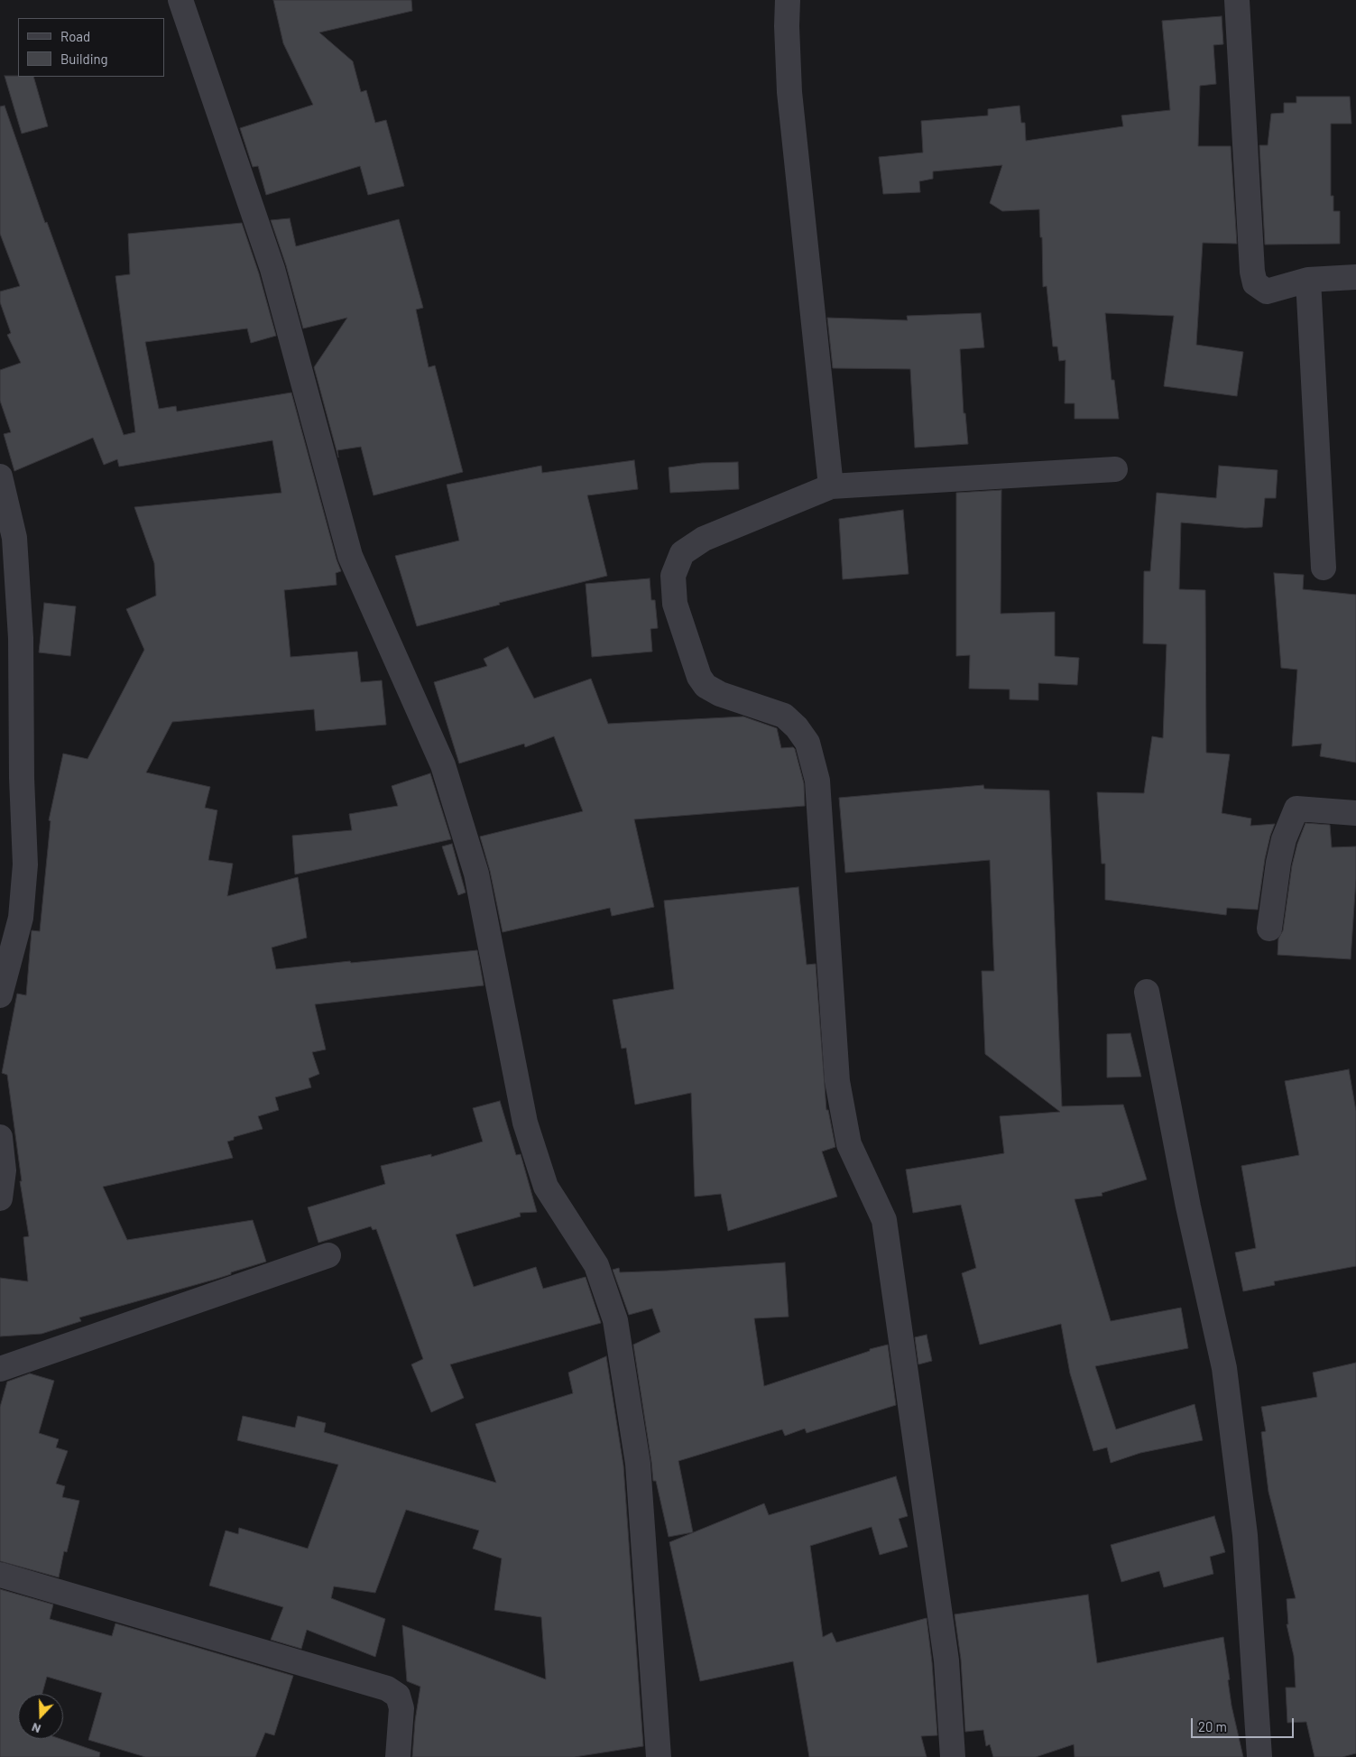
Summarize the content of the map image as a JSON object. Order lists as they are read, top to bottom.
{
  "legend": ["Road", "Building"],
  "scale_bar": "20 m",
  "north": "bottom"
}
